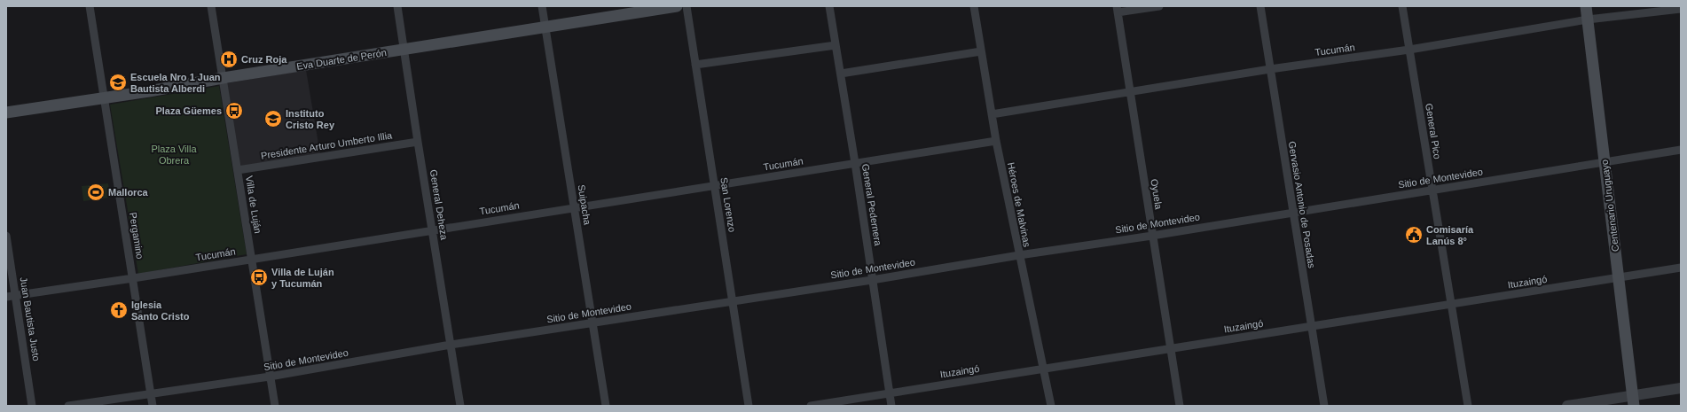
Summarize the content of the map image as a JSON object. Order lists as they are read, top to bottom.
{
  "streets": {
    "main road": ["Eva Duarte de Perón", "Centenario Uruguayo"],
    "street": [
      "Tucumán",
      "General Pico",
      "Presidente Arturo Umberto Illia",
      "Sitio de Montevideo",
      "Oyuela",
      "Villa de Luján",
      "General Deheza",
      "Suipacha",
      "San Lorenzo",
      "General Pedernera",
      "Héroes de Malvinas",
      "Gervasio Antonio de Posadas",
      "Pergamino",
      "Ituzaingó",
      "Juan Bautista Justo"
    ]
  },
  "crossings": [
    ["Tucumán", "General Pico"],
    ["Tucumán", "Oyuela"],
    ["Tucumán", "Villa de Luján"],
    ["Tucumán", "General Deheza"],
    ["Tucumán", "Suipacha"],
    ["Tucumán", "San Lorenzo"],
    ["Tucumán", "General Pedernera"],
    ["Tucumán", "Héroes de Malvinas"],
    ["Tucumán", "Gervasio Antonio de Posadas"],
    ["Tucumán", "Centenario Uruguayo"],
    ["Tucumán", "Pergamino"],
    ["Tucumán", "Juan Bautista Justo"],
    ["Eva Duarte de Perón", "Villa de Luján"],
    ["Eva Duarte de Perón", "General Deheza"],
    ["Eva Duarte de Perón", "Suipacha"],
    ["Eva Duarte de Perón", "Pergamino"],
    ["General Pico", "Sitio de Montevideo"],
    ["General Pico", "Ituzaingó"],
    ["Presidente Arturo Umberto Illia", "Villa de Luján"],
    ["Presidente Arturo Umberto Illia", "General Deheza"],
    ["Sitio de Montevideo", "Oyuela"],
    ["Sitio de Montevideo", "Villa de Luján"],
    ["Sitio de Montevideo", "General Deheza"],
    ["Sitio de Montevideo", "Suipacha"],
    ["Sitio de Montevideo", "San Lorenzo"],
    ["Sitio de Montevideo", "General Pedernera"],
    ["Sitio de Montevideo", "Héroes de Malvinas"],
    ["Sitio de Montevideo", "Gervasio Antonio de Posadas"],
    ["Sitio de Montevideo", "Centenario Uruguayo"],
    ["Sitio de Montevideo", "Pergamino"],
    ["Oyuela", "Ituzaingó"],
    ["General Pedernera", "Ituzaingó"],
    ["Héroes de Malvinas", "Ituzaingó"],
    ["Gervasio Antonio de Posadas", "Ituzaingó"],
    ["Centenario Uruguayo", "Ituzaingó"]
  ],
  "parks": ["Plaza Villa Obrera"],
  "places": {
    "hospital": ["Cruz Roja"],
    "school or university": ["Escuela Nro 1 Juan Bautista Alberdi", "Instituto Cristo Rey"],
    "bus stop": ["Plaza Güemes", "Villa de Luján y Tucumán"],
    "sports": ["Mallorca"],
    "public building": ["Comisaría Lanús 8°"],
    "church": ["Iglesia Santo Cristo"]
  }
}
